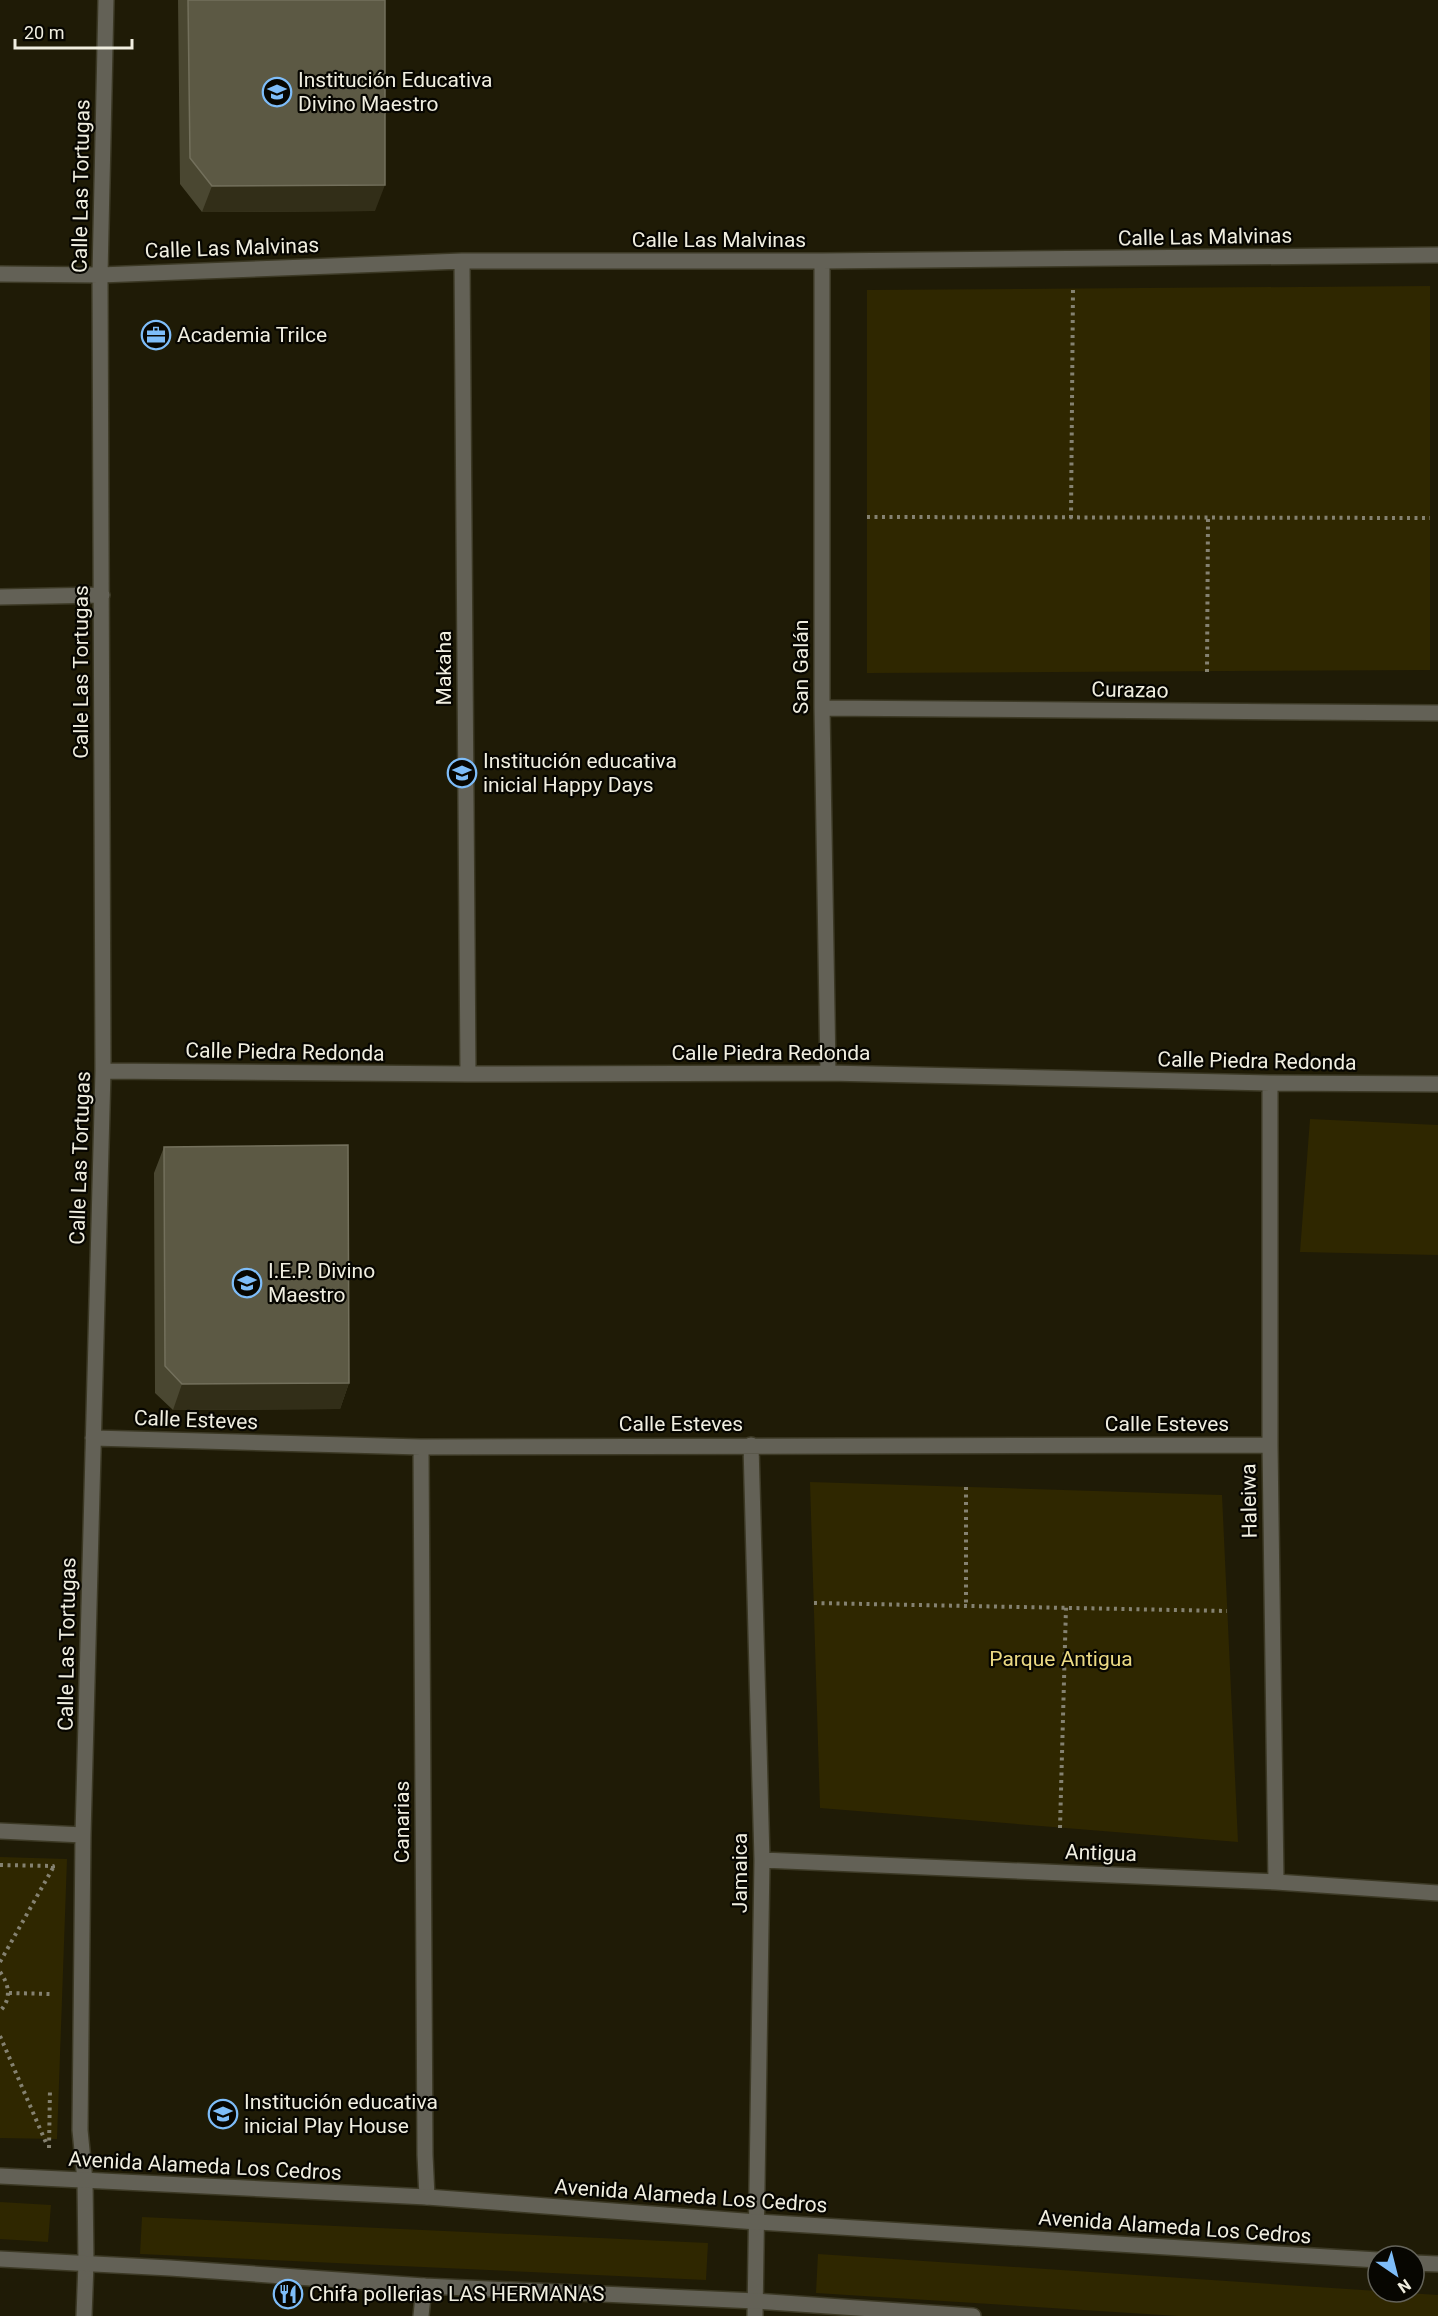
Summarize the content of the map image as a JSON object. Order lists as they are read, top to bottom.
{
  "streets": {
    "street": [
      "Calle Las Tortugas",
      "Calle Las Malvinas",
      "San Galán",
      "Makaha",
      "Curazao",
      "Calle Piedra Redonda",
      "Calle Esteves",
      "Haleiwa",
      "Canarias",
      "Antigua",
      "Jamaica",
      "Avenida Alameda Los Cedros"
    ]
  },
  "crossings": [
    ["Calle Las Tortugas", "Calle Las Malvinas"],
    ["Calle Las Tortugas", "Calle Piedra Redonda"],
    ["Calle Las Tortugas", "Calle Esteves"],
    ["Calle Las Tortugas", "Avenida Alameda Los Cedros"],
    ["Calle Las Malvinas", "San Galán"],
    ["Calle Las Malvinas", "Makaha"],
    ["San Galán", "Curazao"],
    ["San Galán", "Calle Piedra Redonda"],
    ["Makaha", "Calle Piedra Redonda"],
    ["Calle Piedra Redonda", "Haleiwa"],
    ["Calle Esteves", "Haleiwa"],
    ["Calle Esteves", "Canarias"],
    ["Calle Esteves", "Jamaica"],
    ["Haleiwa", "Antigua"],
    ["Canarias", "Avenida Alameda Los Cedros"],
    ["Antigua", "Jamaica"],
    ["Jamaica", "Avenida Alameda Los Cedros"]
  ],
  "parks": ["Parque Antigua"],
  "places": {
    "school or university": [
      "Institución Educativa Divino Maestro",
      "Institución educativa inicial Happy Days",
      "I.E.P. Divino Maestro",
      "Institución educativa inicial Play House"
    ],
    "office": ["Academia Trilce"],
    "restaurant": ["Chifa pollerias LAS HERMANAS"]
  },
  "scale_bar": "20 m",
  "north": "bottom right"
}
